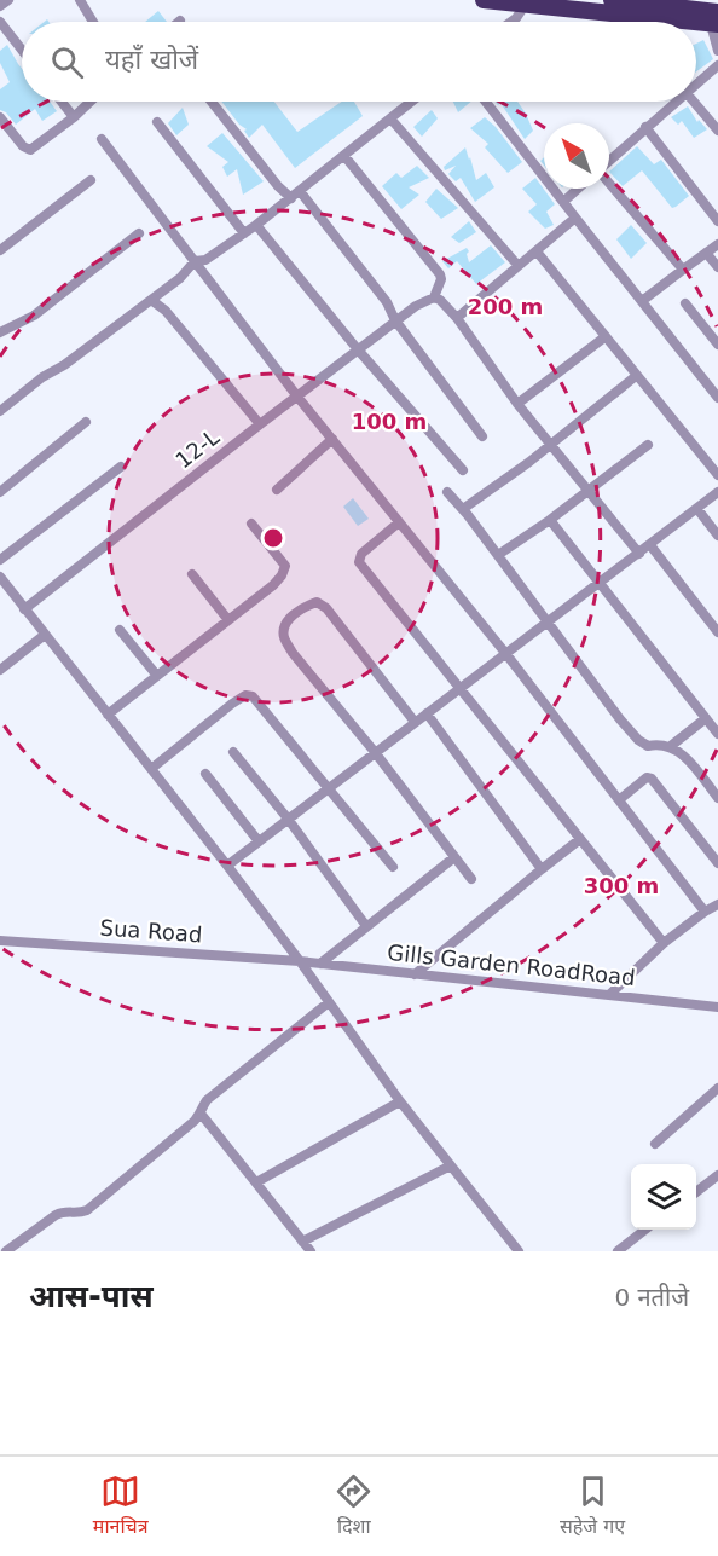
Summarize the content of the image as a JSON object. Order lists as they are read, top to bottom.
{
  "streets": {
    "street": ["12-L", "Sua Road", "Gills Garden RoadRoad"]
  },
  "crossings": [
    ["Sua Road", "Gills Garden RoadRoad"]
  ],
  "north": "top left",
  "page": {
    "search": "यहाँ खोजें",
    "heading": ["आस-पास", "0 नतीजे"],
    "nav": ["मानचित्र", "दिशा", "सहेजे गए"]
  },
  "rings": ["200 m", "100 m", "300 m"]
}
